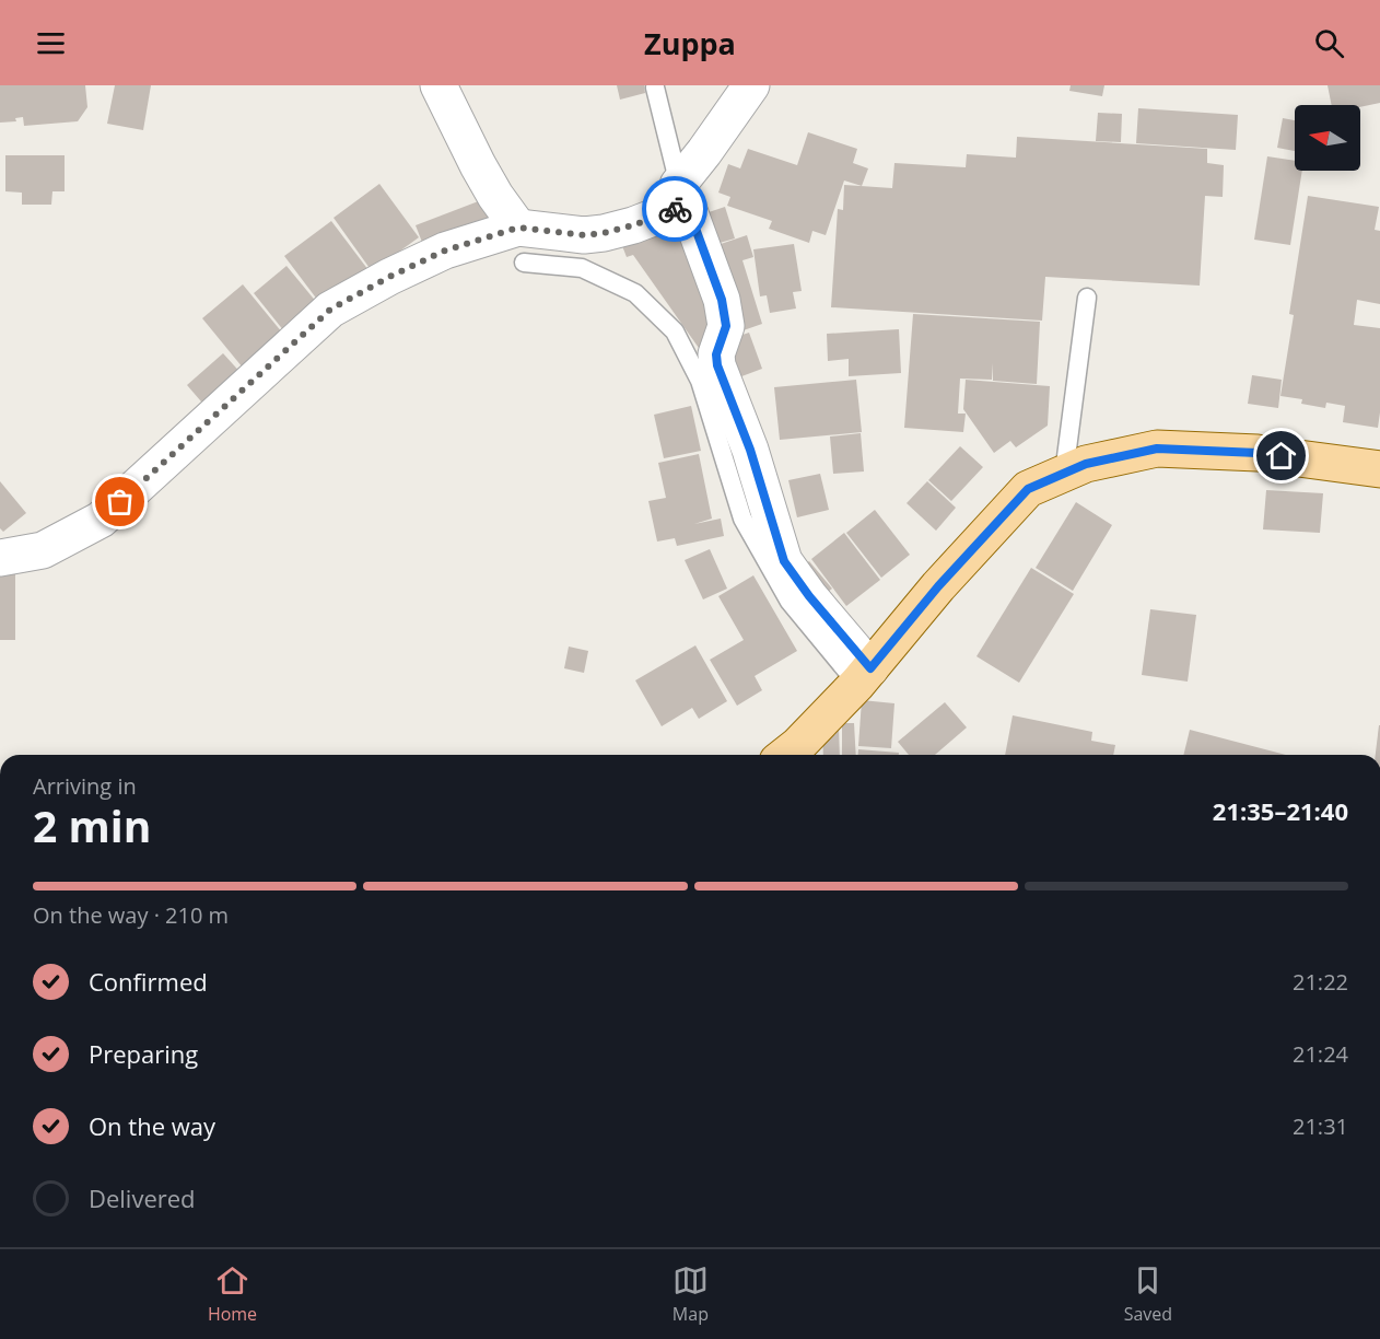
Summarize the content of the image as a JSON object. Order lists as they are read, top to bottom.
{
  "north": "left",
  "page": {
    "header": "Zuppa",
    "heading": ["2 min", "Arriving in", "21:35–21:40"],
    "bar": "On the way · 210 m",
    "list": [
      ["Confirmed", "21:22"],
      ["Preparing", "21:24"],
      ["On the way", "21:31"],
      "Delivered"
    ],
    "tabs": ["Home", "Map", "Saved"]
  }
}
